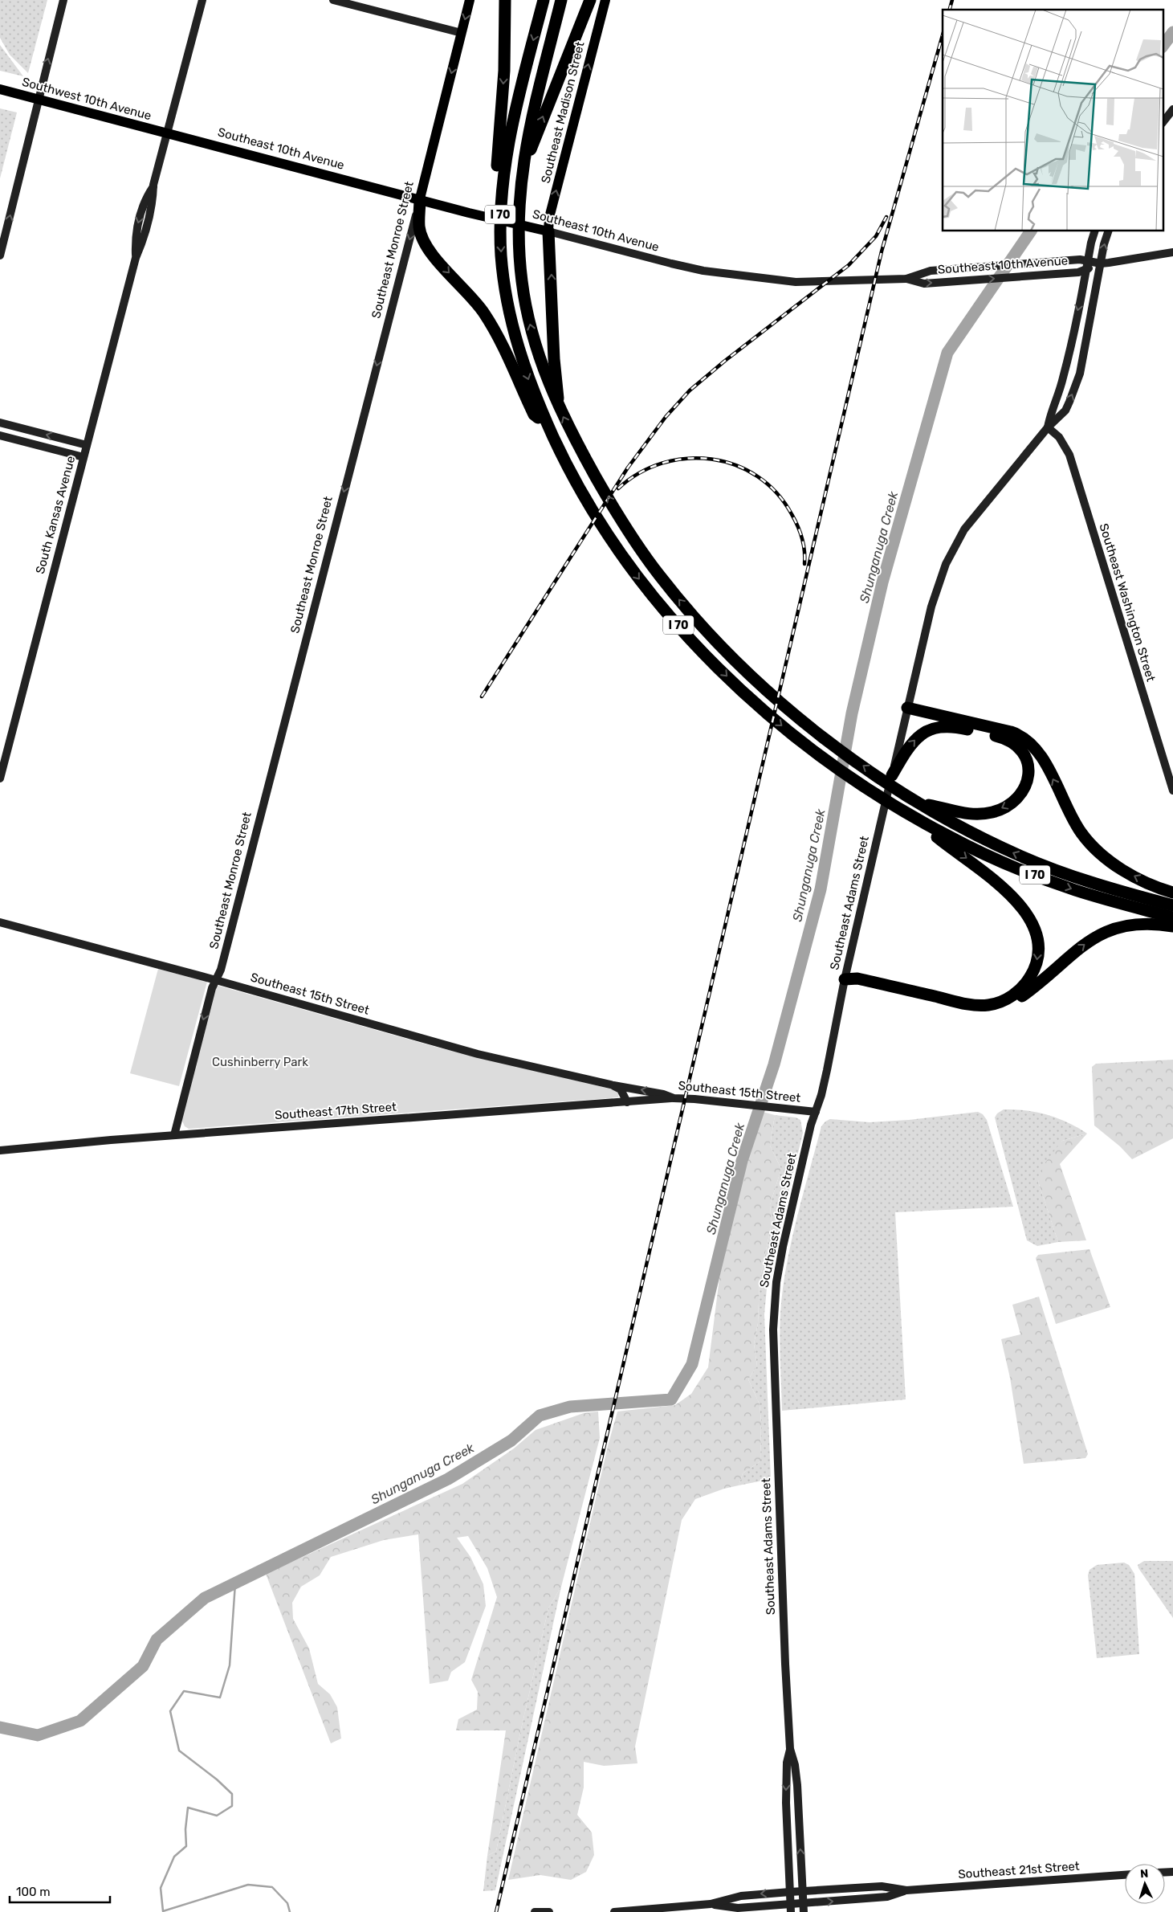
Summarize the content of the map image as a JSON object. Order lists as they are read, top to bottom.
{
  "streets": {
    "highway": ["I 70"],
    "main road": [
      "Southwest 10th Avenue",
      "Southeast Madison Street",
      "Southeast 10th Avenue",
      "Southeast Monroe Street",
      "South Kansas Avenue",
      "Southeast Washington Street",
      "Southeast Adams Street",
      "Southeast 15th Street",
      "Southeast 17th Street",
      "Southeast 21st Street"
    ]
  },
  "crossings": [
    ["Southwest 10th Avenue", "Southeast 10th Avenue"],
    ["Southwest 10th Avenue", "South Kansas Avenue"],
    ["Southeast Madison Street", "Southeast 10th Avenue"],
    ["Southeast 10th Avenue", "Southeast Monroe Street"],
    ["Southeast 10th Avenue", "South Kansas Avenue"],
    ["Southeast 10th Avenue", "Southeast Adams Street"],
    ["Southeast Monroe Street", "Southeast 15th Street"],
    ["Southeast Monroe Street", "Southeast 17th Street"],
    ["Southeast Washington Street", "Southeast Adams Street"],
    ["Southeast Adams Street", "Southeast 15th Street"],
    ["Southeast Adams Street", "Southeast 21st Street"],
    ["Southeast 15th Street", "Southeast 17th Street"]
  ],
  "one_way": ["Southeast Madison Street", "Southeast Monroe Street"],
  "water": ["Shunganuga Creek"],
  "parks": ["Cushinberry Park"],
  "scale_bar": "100 m",
  "north": "top"
}
